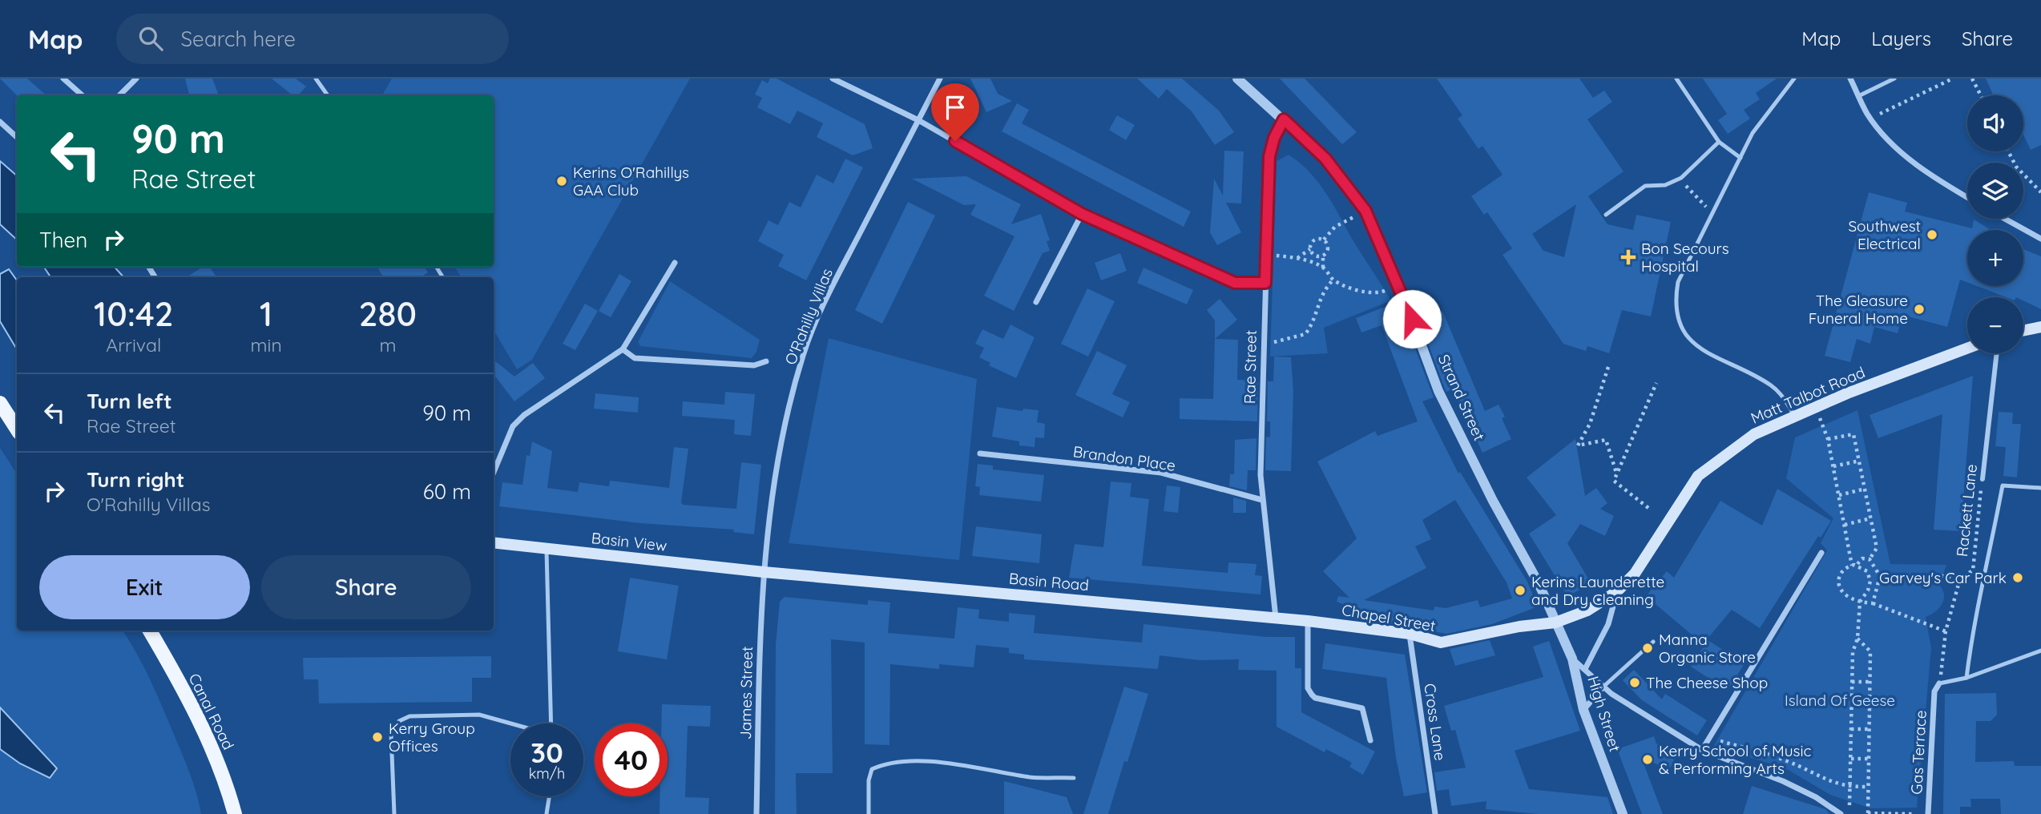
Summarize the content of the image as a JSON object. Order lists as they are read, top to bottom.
{
  "streets": {
    "main road": [
      "Matt Talbot Road",
      "Basin View",
      "Basin Road",
      "Chapel Street",
      "Canal Road"
    ],
    "street": [
      "O'Rahilly Villas",
      "Rae Street",
      "Strand Street",
      "Brandon Place",
      "Rackett Lane",
      "James Street",
      "High Street",
      "Cross Lane",
      "Gas Terrace"
    ]
  },
  "crossings": [
    ["O'Rahilly Villas", "Basin View"],
    ["O'Rahilly Villas", "Basin Road"],
    ["O'Rahilly Villas", "James Street"],
    ["Rae Street", "Strand Street"],
    ["Rae Street", "Brandon Place"],
    ["Rae Street", "Basin Road"],
    ["Matt Talbot Road", "Strand Street"],
    ["Matt Talbot Road", "Chapel Street"],
    ["Matt Talbot Road", "High Street"],
    ["Strand Street", "Chapel Street"],
    ["Strand Street", "High Street"],
    ["Basin View", "Basin Road"],
    ["Basin View", "James Street"],
    ["Basin Road", "Chapel Street"],
    ["Basin Road", "James Street"],
    ["Chapel Street", "High Street"],
    ["Chapel Street", "Cross Lane"]
  ],
  "parks": ["Island Of Geese"],
  "places": {
    "other": [
      "Kerins O'Rahillys GAA Club",
      "Southwest Electrical",
      "The Gleasure Funeral Home",
      "Garvey's Car Park",
      "Kerins Launderette and Dry Cleaning",
      "Manna Organic Store",
      "The Cheese Shop",
      "Kerry Group Offices",
      "Kerry School of Music & Performing Arts"
    ],
    "health": ["Bon Secours Hospital"]
  },
  "page": {
    "header": "Map",
    "search": "Search here",
    "nav": ["Map", "Layers", "Share"],
    "map_buttons": ["+", "−"],
    "turn": ["90 m", "Rae Street"],
    "then": "Then",
    "eta": [
      "10:42",
      "Arrival",
      "1",
      "min",
      "280",
      "m"
    ],
    "list": [
      {
        "name": "Turn left",
        "note": "Rae Street",
        "value": "90 m"
      },
      {
        "name": "Turn right",
        "note": "O'Rahilly Villas",
        "value": "60 m"
      }
    ],
    "buttons": ["Exit", "Share"],
    "speed": "30 km/h",
    "limit": "40"
  }
}
